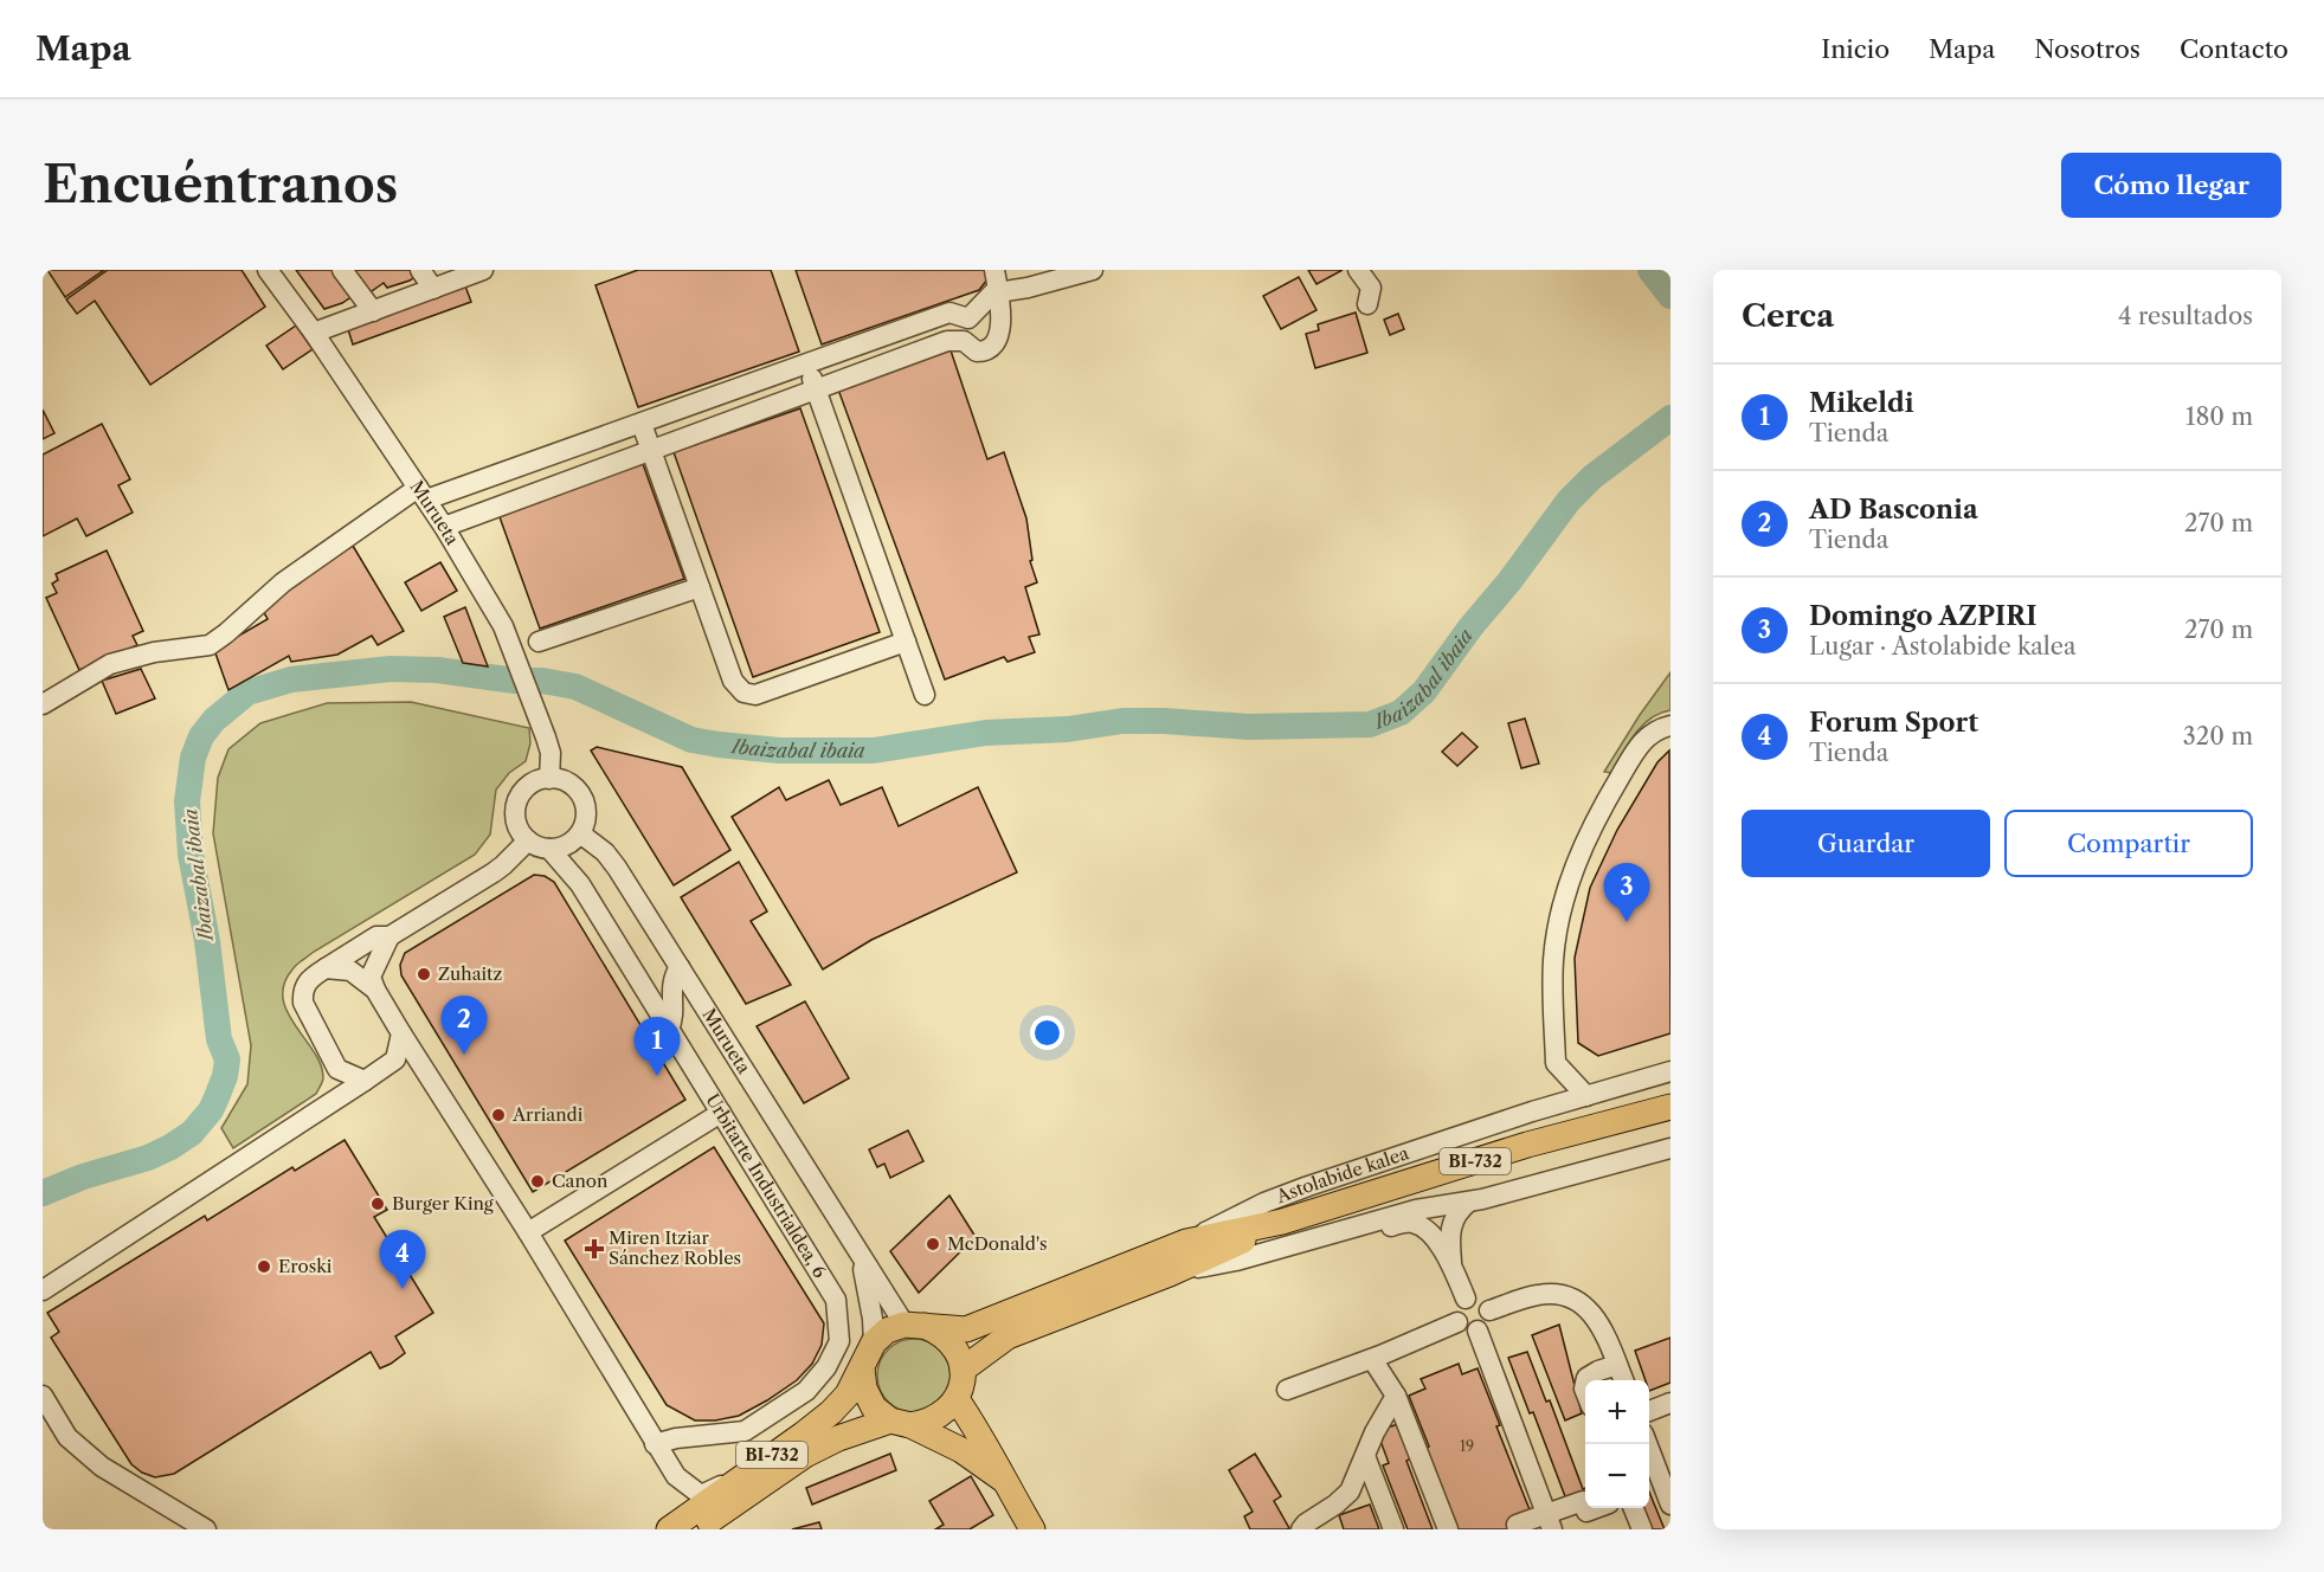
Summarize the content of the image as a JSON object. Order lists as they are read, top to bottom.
{
  "streets": {
    "main road": ["BI-732"],
    "street": ["Murueta", "Astolabide kalea", "Urbitarte Industrialdea, 6"]
  },
  "crossings": [
    ["Murueta", "BI-732"],
    ["Murueta", "Urbitarte Industrialdea, 6"],
    ["BI-732", "Astolabide kalea"]
  ],
  "water": ["Ibaizabal ibaia"],
  "places": {
    "other": [
      "Zuhaitz",
      "Arriandi",
      "Canon",
      "Burger King",
      "McDonald's",
      "Eroski"
    ],
    "health": ["Miren Itziar Sánchez Robles"]
  },
  "house_numbers": ["19"],
  "page": {
    "header": "Mapa",
    "nav": [
      "Inicio",
      "Mapa",
      "Nosotros",
      "Contacto"
    ],
    "buttons": [
      "Cómo llegar",
      ["Guardar", "Compartir"]
    ],
    "title": "Encuéntranos",
    "heading": ["Cerca", "4 resultados"],
    "list": [
      {
        "mark": "1",
        "name": "Mikeldi",
        "note": "Tienda",
        "value": "180 m"
      },
      {
        "mark": "2",
        "name": "AD Basconia",
        "note": "Tienda",
        "value": "270 m"
      },
      {
        "mark": "3",
        "name": "Domingo AZPIRI",
        "note": "Lugar · Astolabide kalea",
        "value": "270 m"
      },
      {
        "mark": "4",
        "name": "Forum Sport",
        "note": "Tienda",
        "value": "320 m"
      }
    ],
    "pins": [
      "3",
      "2",
      "1",
      "4"
    ],
    "map_buttons": ["+", "−"]
  }
}
